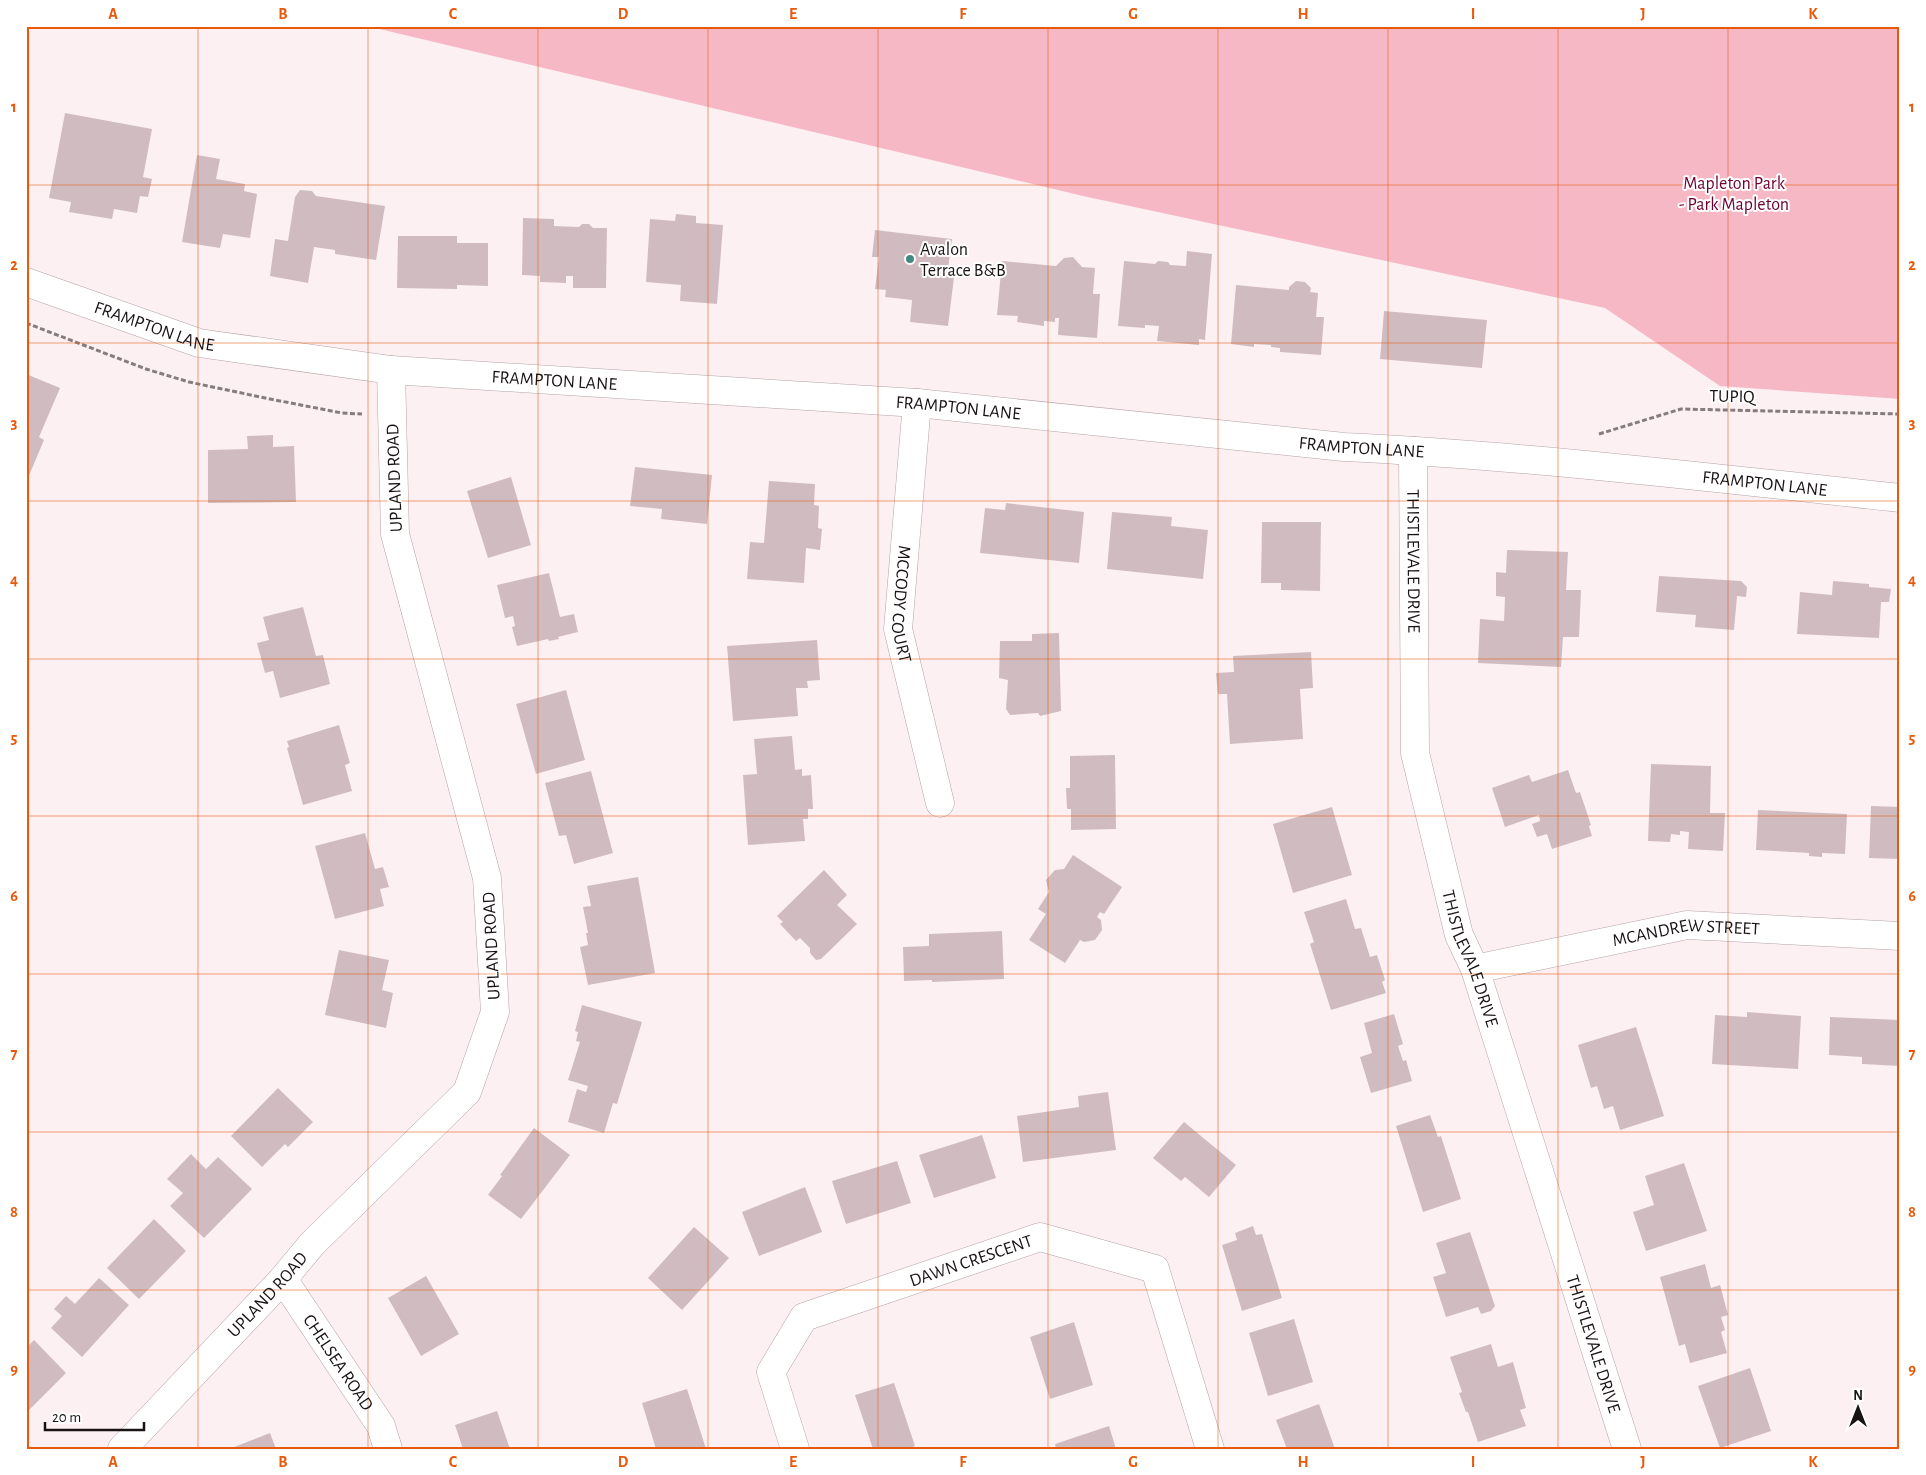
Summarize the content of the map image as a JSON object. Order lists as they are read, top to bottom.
{
  "streets": {
    "street": [
      "FRAMPTON LANE",
      "UPLAND ROAD",
      "THISTLEVALE DRIVE",
      "MCCODY COURT",
      "MCANDREW STREET",
      "DAWN CRESCENT",
      "CHELSEA ROAD"
    ],
    "path": ["TUPIQ"]
  },
  "crossings": [
    ["FRAMPTON LANE", "TUPIQ"],
    ["FRAMPTON LANE", "UPLAND ROAD"],
    ["FRAMPTON LANE", "THISTLEVALE DRIVE"],
    ["FRAMPTON LANE", "MCCODY COURT"],
    ["UPLAND ROAD", "CHELSEA ROAD"],
    ["THISTLEVALE DRIVE", "MCANDREW STREET"]
  ],
  "parks": ["Mapleton Park - Park Mapleton"],
  "places": ["Avalon Terrace B&B"],
  "scale_bar": "20 m",
  "north": "top",
  "grid": {
    "columns": [
      "A",
      "B",
      "C",
      "D",
      "E",
      "F",
      "G",
      "H",
      "I",
      "J",
      "K"
    ],
    "rows": [
      "1",
      "2",
      "3",
      "4",
      "5",
      "6",
      "7",
      "8",
      "9"
    ]
  }
}
